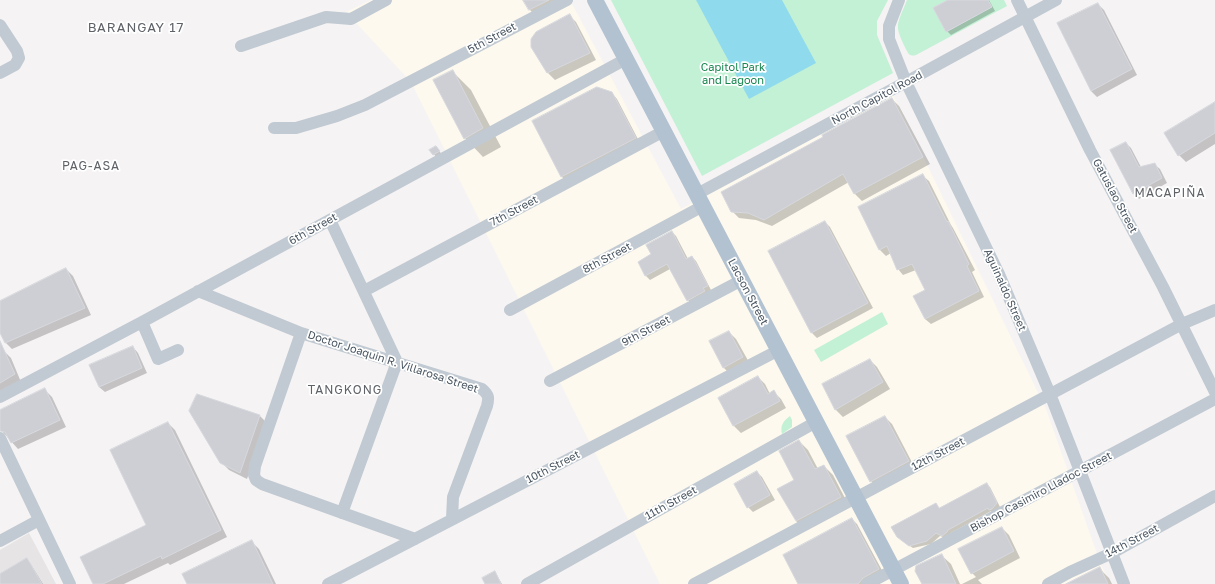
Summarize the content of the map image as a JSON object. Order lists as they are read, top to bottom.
{
  "streets": {
    "main road": ["Lacson Street"],
    "street": [
      "5th Street",
      "North Capitol Road",
      "Gatuslao Street",
      "7th Street",
      "6th Street",
      "8th Street",
      "Aguinaldo Street",
      "9th Street",
      "Doctor Joaquin R. Villarosa Street",
      "12th Street",
      "10th Street",
      "Bishop Casimiro Lladoc Street",
      "11th Street",
      "14th Street"
    ]
  },
  "crossings": [
    ["North Capitol Road", "Gatuslao Street"],
    ["North Capitol Road", "8th Street"],
    ["North Capitol Road", "Aguinaldo Street"],
    ["North Capitol Road", "Lacson Street"],
    ["Gatuslao Street", "12th Street"],
    ["7th Street", "Lacson Street"],
    ["6th Street", "Lacson Street"],
    ["6th Street", "Doctor Joaquin R. Villarosa Street"],
    ["8th Street", "Lacson Street"],
    ["Aguinaldo Street", "12th Street"],
    ["Aguinaldo Street", "Bishop Casimiro Lladoc Street"],
    ["Aguinaldo Street", "14th Street"],
    ["Lacson Street", "9th Street"],
    ["Lacson Street", "12th Street"],
    ["Lacson Street", "10th Street"],
    ["Lacson Street", "Bishop Casimiro Lladoc Street"],
    ["Lacson Street", "11th Street"],
    ["Doctor Joaquin R. Villarosa Street", "10th Street"]
  ],
  "districts": [
    "BARANGAY 17",
    "PAG-ASA",
    "MACAPIÑA",
    "TANGKONG"
  ],
  "parks": ["Capitol Park and Lagoon"]
}
